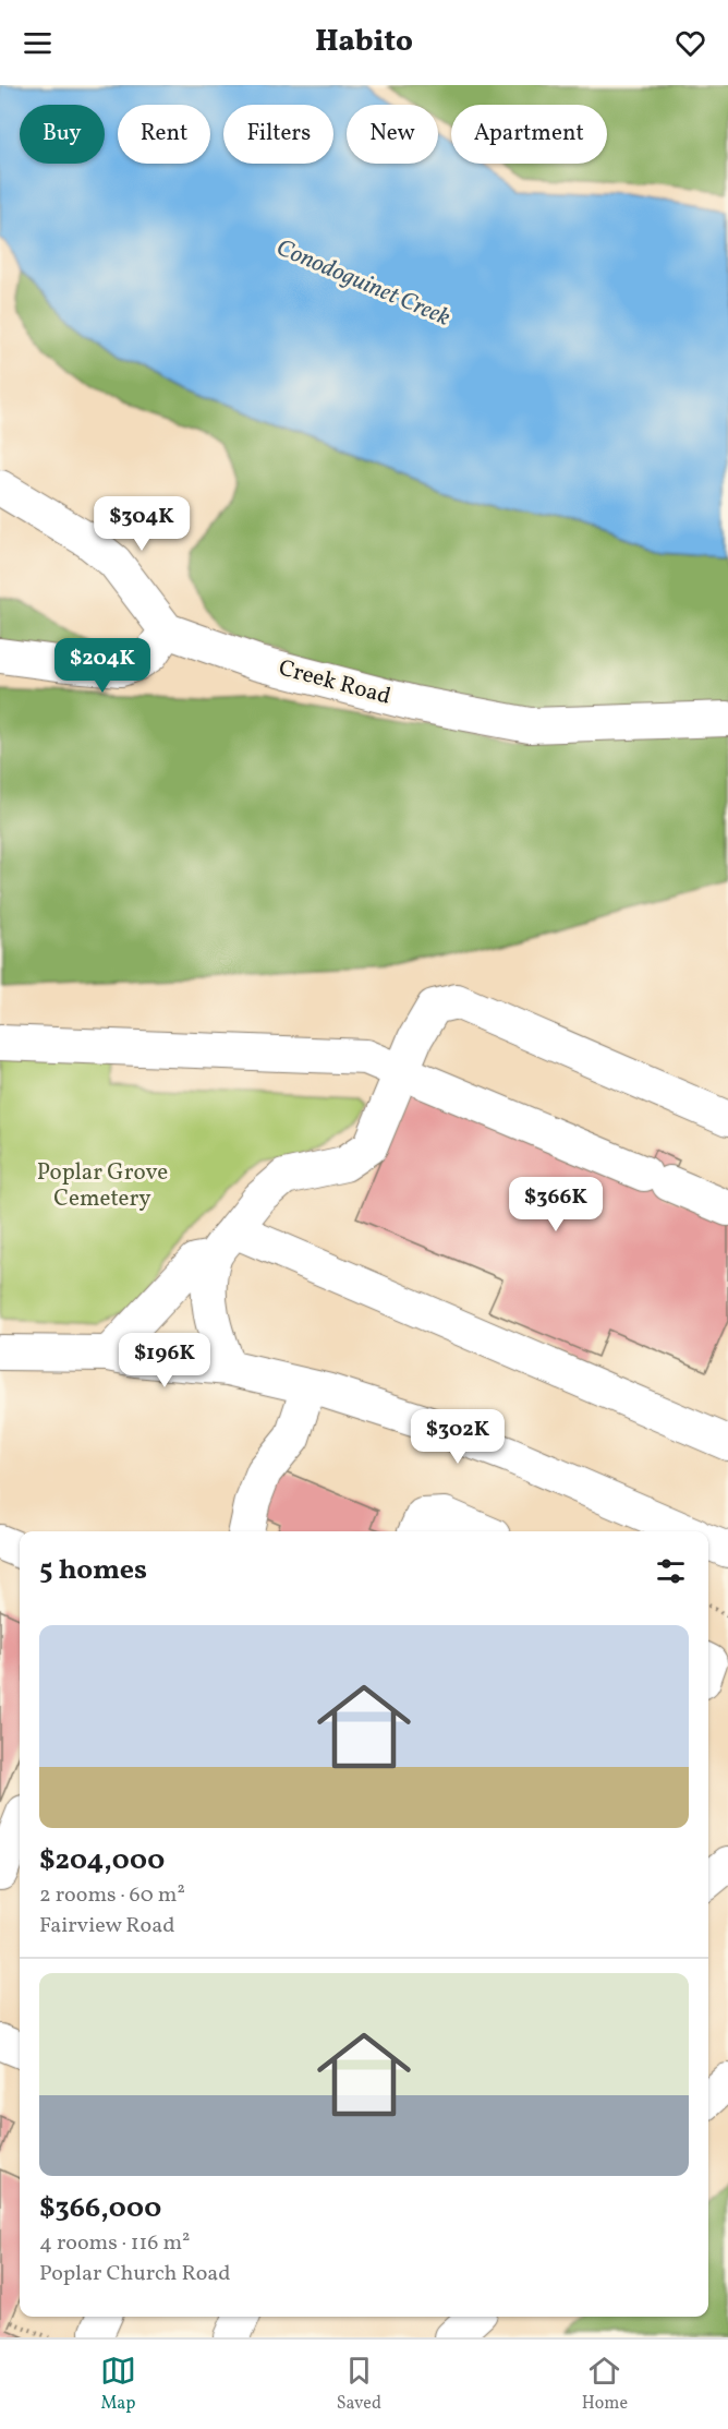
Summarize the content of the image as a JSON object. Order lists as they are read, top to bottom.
{
  "streets": {
    "street": ["Creek Road"]
  },
  "water": ["Conodoguinet Creek"],
  "parks": ["Poplar Grove Cemetery"],
  "page": {
    "header": "Habito",
    "chip": [
      "Buy",
      "Rent",
      "Filters",
      "New",
      "Apartment"
    ],
    "price": [
      "$304K",
      "$204K",
      "$366K",
      "$196K",
      "$302K"
    ],
    "heading": "5 homes",
    "list": [
      {
        "name": "$204,000",
        "note": "2 rooms · 60 m² · Fairview Road"
      },
      {
        "name": "$366,000",
        "note": "4 rooms · 116 m² · Poplar Church Road"
      }
    ],
    "tabs": ["Map", "Saved", "Home"]
  }
}
